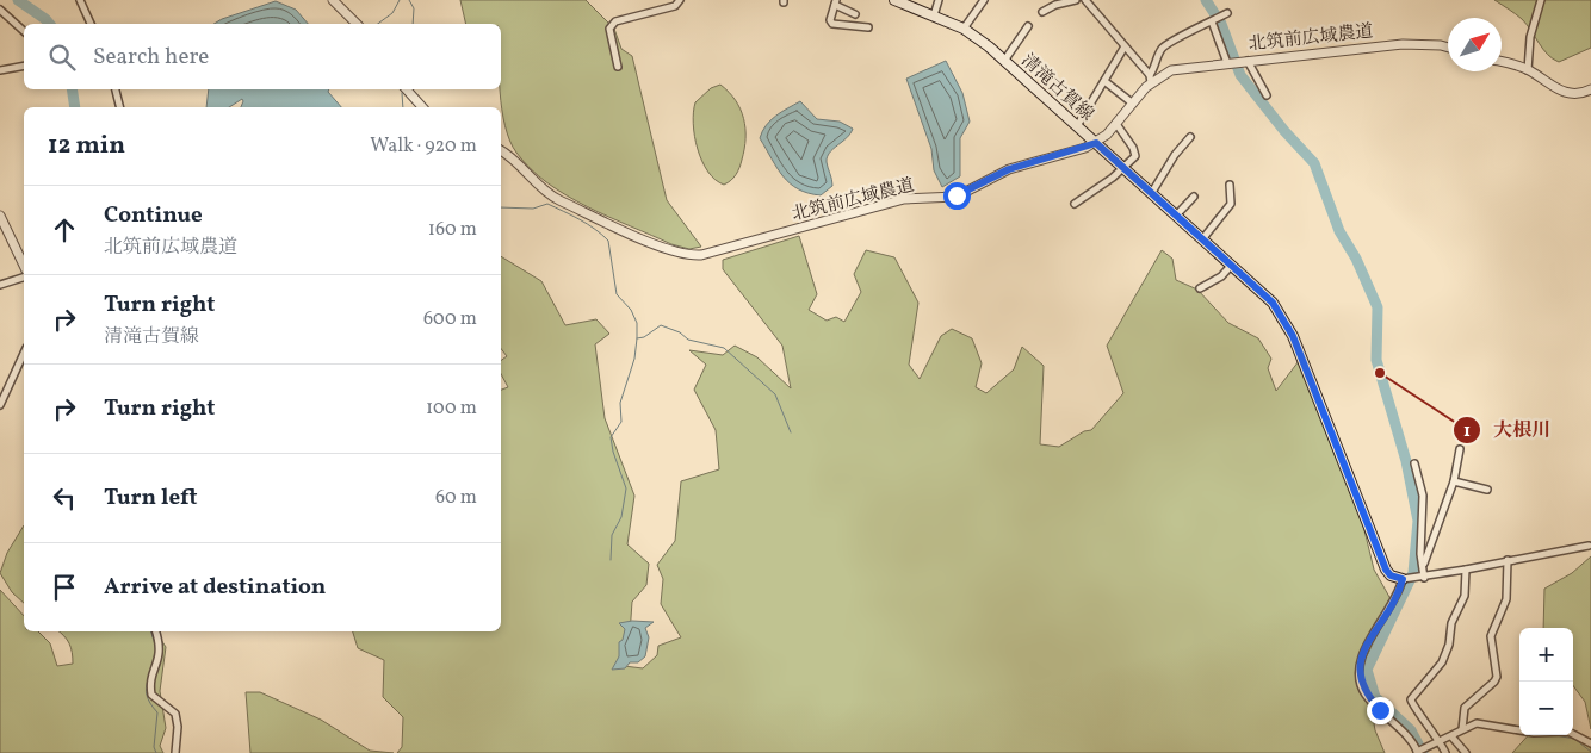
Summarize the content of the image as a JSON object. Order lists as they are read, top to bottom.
{
  "streets": {
    "main road": ["清滝古賀線"],
    "street": ["北筑前広域農道"]
  },
  "crossings": [
    ["北筑前広域農道", "清滝古賀線"]
  ],
  "places": ["大根川"],
  "north": "top right",
  "page": {
    "search": "Search here",
    "heading": ["12 min", "Walk · 920 m"],
    "list": [
      ["Continue", "北筑前広域農道", "160 m"],
      ["Turn right", "清滝古賀線", "600 m"],
      ["Turn right", "100 m"],
      ["Turn left", "60 m"],
      "Arrive at destination"
    ],
    "map_buttons": ["+", "−"]
  }
}
